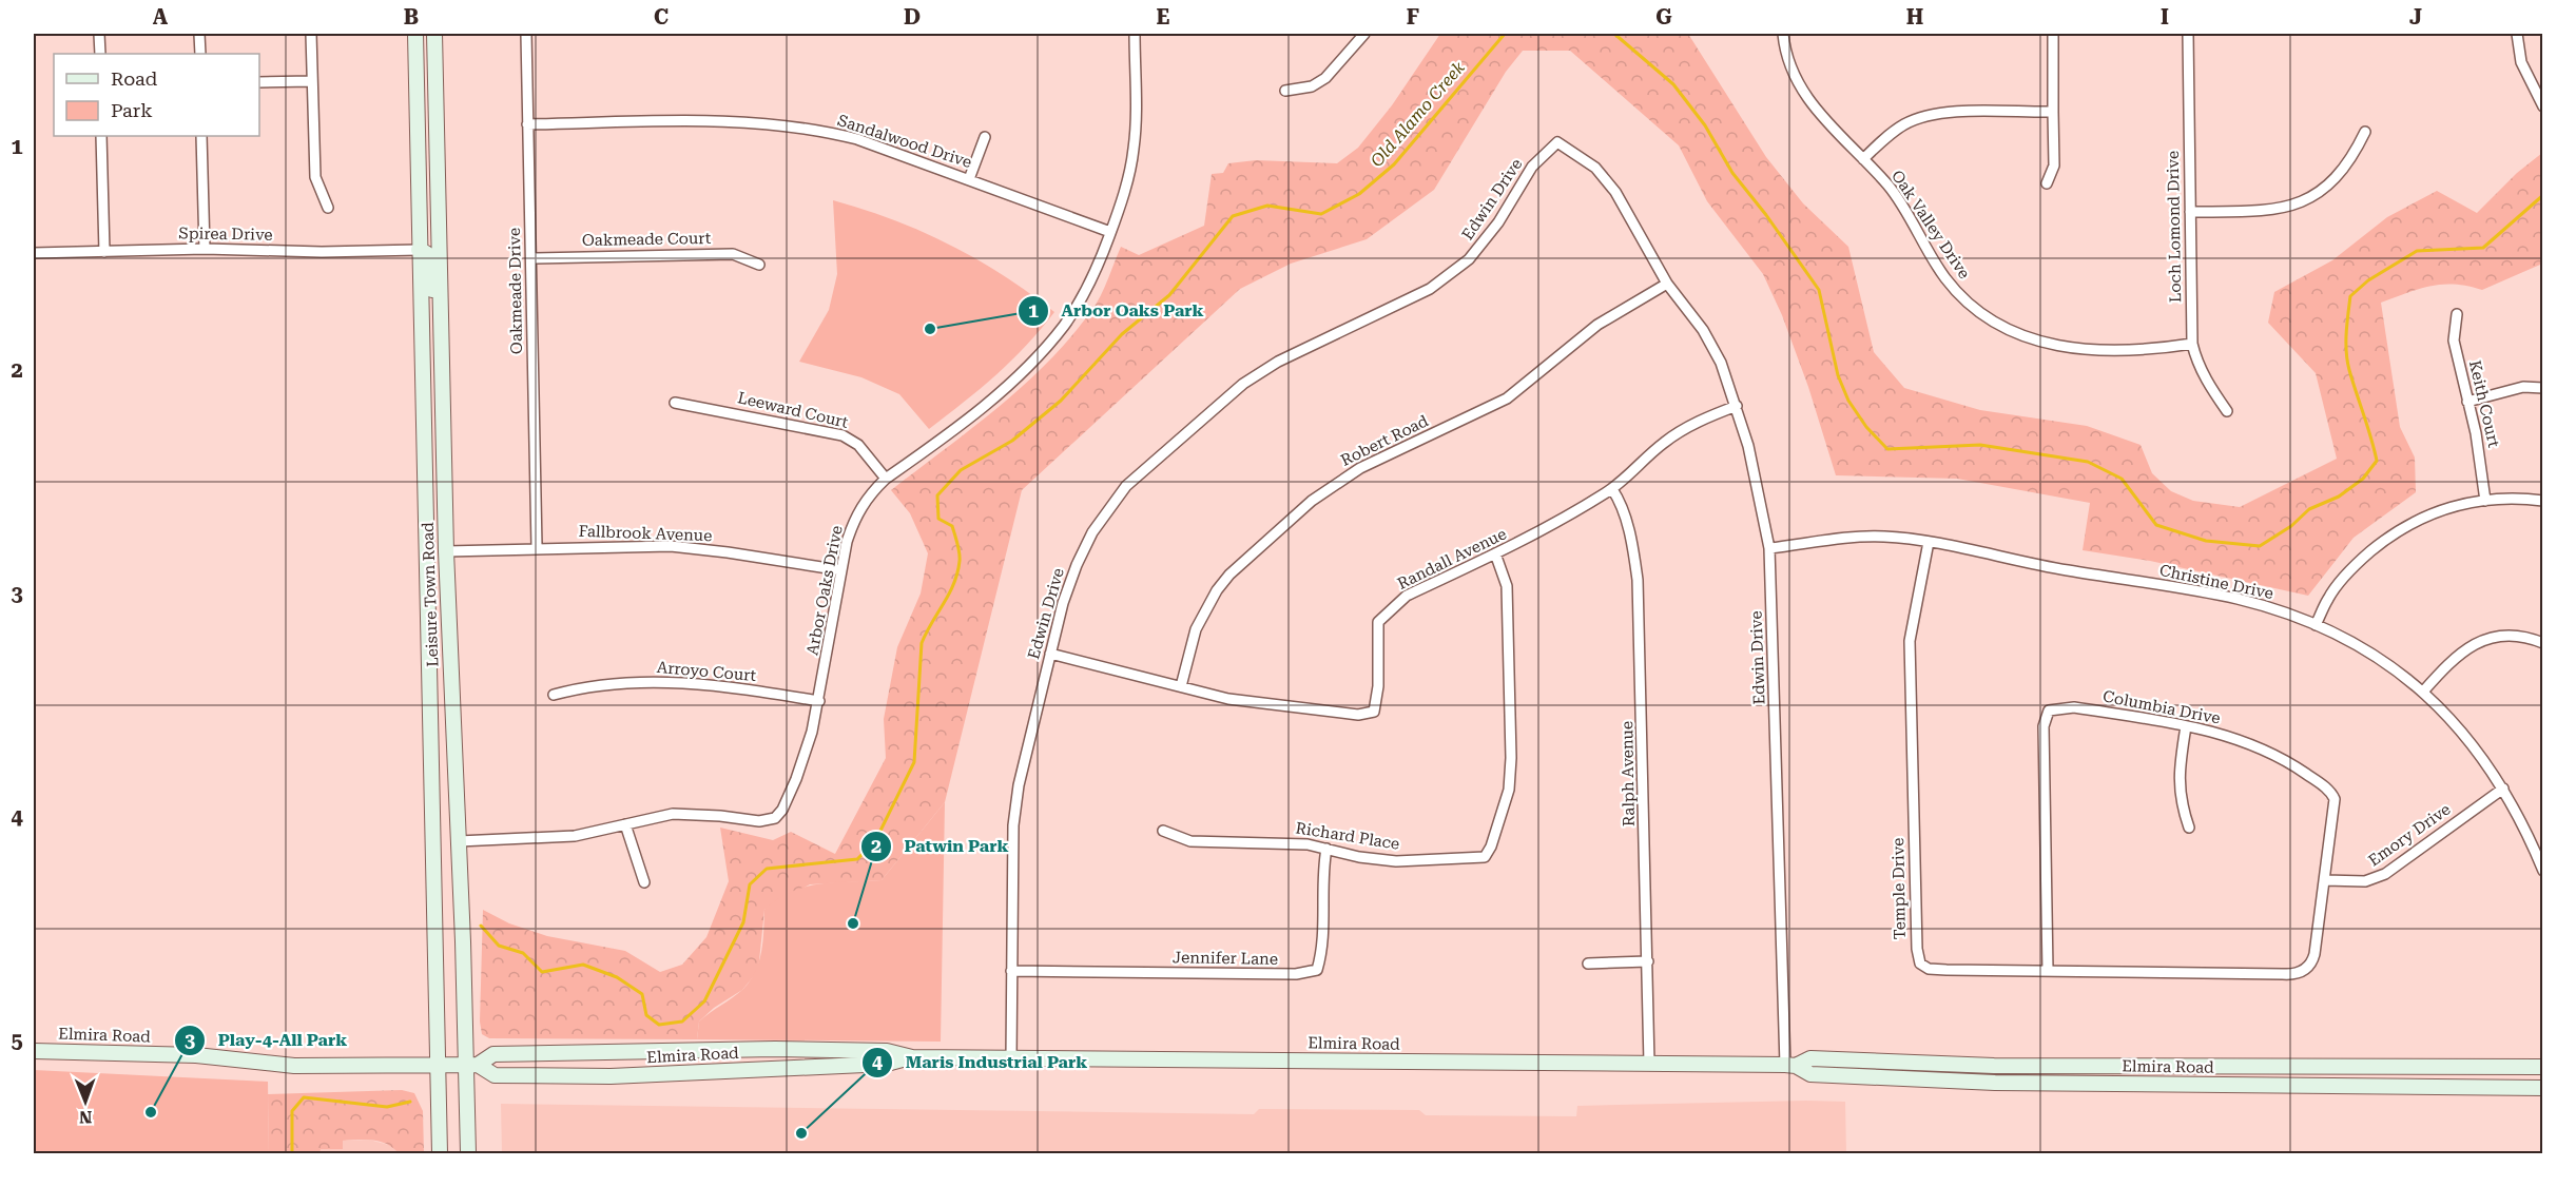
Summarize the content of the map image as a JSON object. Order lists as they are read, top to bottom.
{
  "streets": {
    "main road": ["Leisure Town Road", "Elmira Road"],
    "street": [
      "Sandalwood Drive",
      "Edwin Drive",
      "Oak Valley Drive",
      "Loch Lomond Drive",
      "Spirea Drive",
      "Oakmeade Court",
      "Oakmeade Drive",
      "Keith Court",
      "Leeward Court",
      "Robert Road",
      "Fallbrook Avenue",
      "Randall Avenue",
      "Christine Drive",
      "Arbor Oaks Drive",
      "Arroyo Court",
      "Columbia Drive",
      "Ralph Avenue",
      "Emory Drive",
      "Richard Place",
      "Temple Drive",
      "Jennifer Lane"
    ]
  },
  "crossings": [
    ["Sandalwood Drive", "Oakmeade Drive"],
    ["Sandalwood Drive", "Arbor Oaks Drive"],
    ["Edwin Drive", "Robert Road"],
    ["Edwin Drive", "Randall Avenue"],
    ["Edwin Drive", "Christine Drive"],
    ["Edwin Drive", "Jennifer Lane"],
    ["Edwin Drive", "Elmira Road"],
    ["Oak Valley Drive", "Loch Lomond Drive"],
    ["Spirea Drive", "Leisure Town Road"],
    ["Oakmeade Court", "Oakmeade Drive"],
    ["Oakmeade Drive", "Fallbrook Avenue"],
    ["Leeward Court", "Arbor Oaks Drive"],
    ["Robert Road", "Randall Avenue"],
    ["Fallbrook Avenue", "Arbor Oaks Drive"],
    ["Fallbrook Avenue", "Leisure Town Road"],
    ["Randall Avenue", "Ralph Avenue"],
    ["Randall Avenue", "Richard Place"],
    ["Christine Drive", "Emory Drive"],
    ["Christine Drive", "Temple Drive"],
    ["Arbor Oaks Drive", "Leisure Town Road"],
    ["Arbor Oaks Drive", "Arroyo Court"],
    ["Leisure Town Road", "Elmira Road"],
    ["Columbia Drive", "Emory Drive"],
    ["Columbia Drive", "Temple Drive"],
    ["Ralph Avenue", "Elmira Road"],
    ["Richard Place", "Jennifer Lane"]
  ],
  "water": ["Old Alamo Creek"],
  "places": [
    "Arbor Oaks Park",
    "Patwin Park",
    "Play-4-All Park",
    "Maris Industrial Park"
  ],
  "legend": ["Road", "Park"],
  "north": "bottom",
  "grid": {
    "columns": [
      "A",
      "B",
      "C",
      "D",
      "E",
      "F",
      "G",
      "H",
      "I",
      "J"
    ],
    "rows": [
      "1",
      "2",
      "3",
      "4",
      "5"
    ]
  }
}
